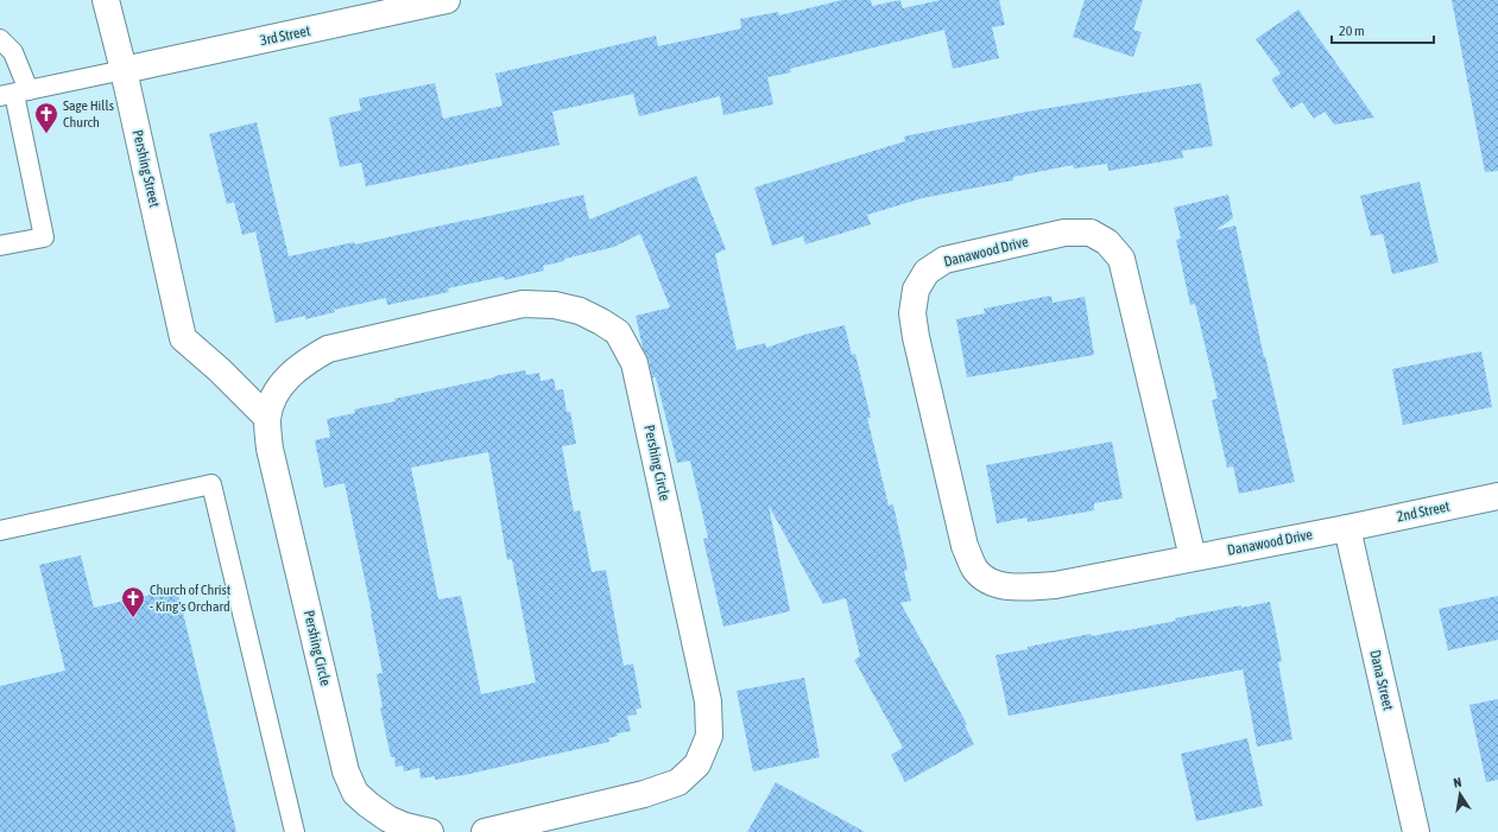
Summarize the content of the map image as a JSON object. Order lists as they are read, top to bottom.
{
  "streets": {
    "street": [
      "3rd Street",
      "Pershing Street",
      "Danawood Drive",
      "Pershing Circle",
      "2nd Street",
      "Dana Street"
    ]
  },
  "crossings": [
    ["3rd Street", "Pershing Street"],
    ["Pershing Street", "Pershing Circle"],
    ["Danawood Drive", "2nd Street"],
    ["Danawood Drive", "Dana Street"],
    ["2nd Street", "Dana Street"]
  ],
  "places": {
    "church": ["Sage Hills Church", "Church of Christ - King's Orchard"]
  },
  "scale_bar": "20 m",
  "north": "top"
}
